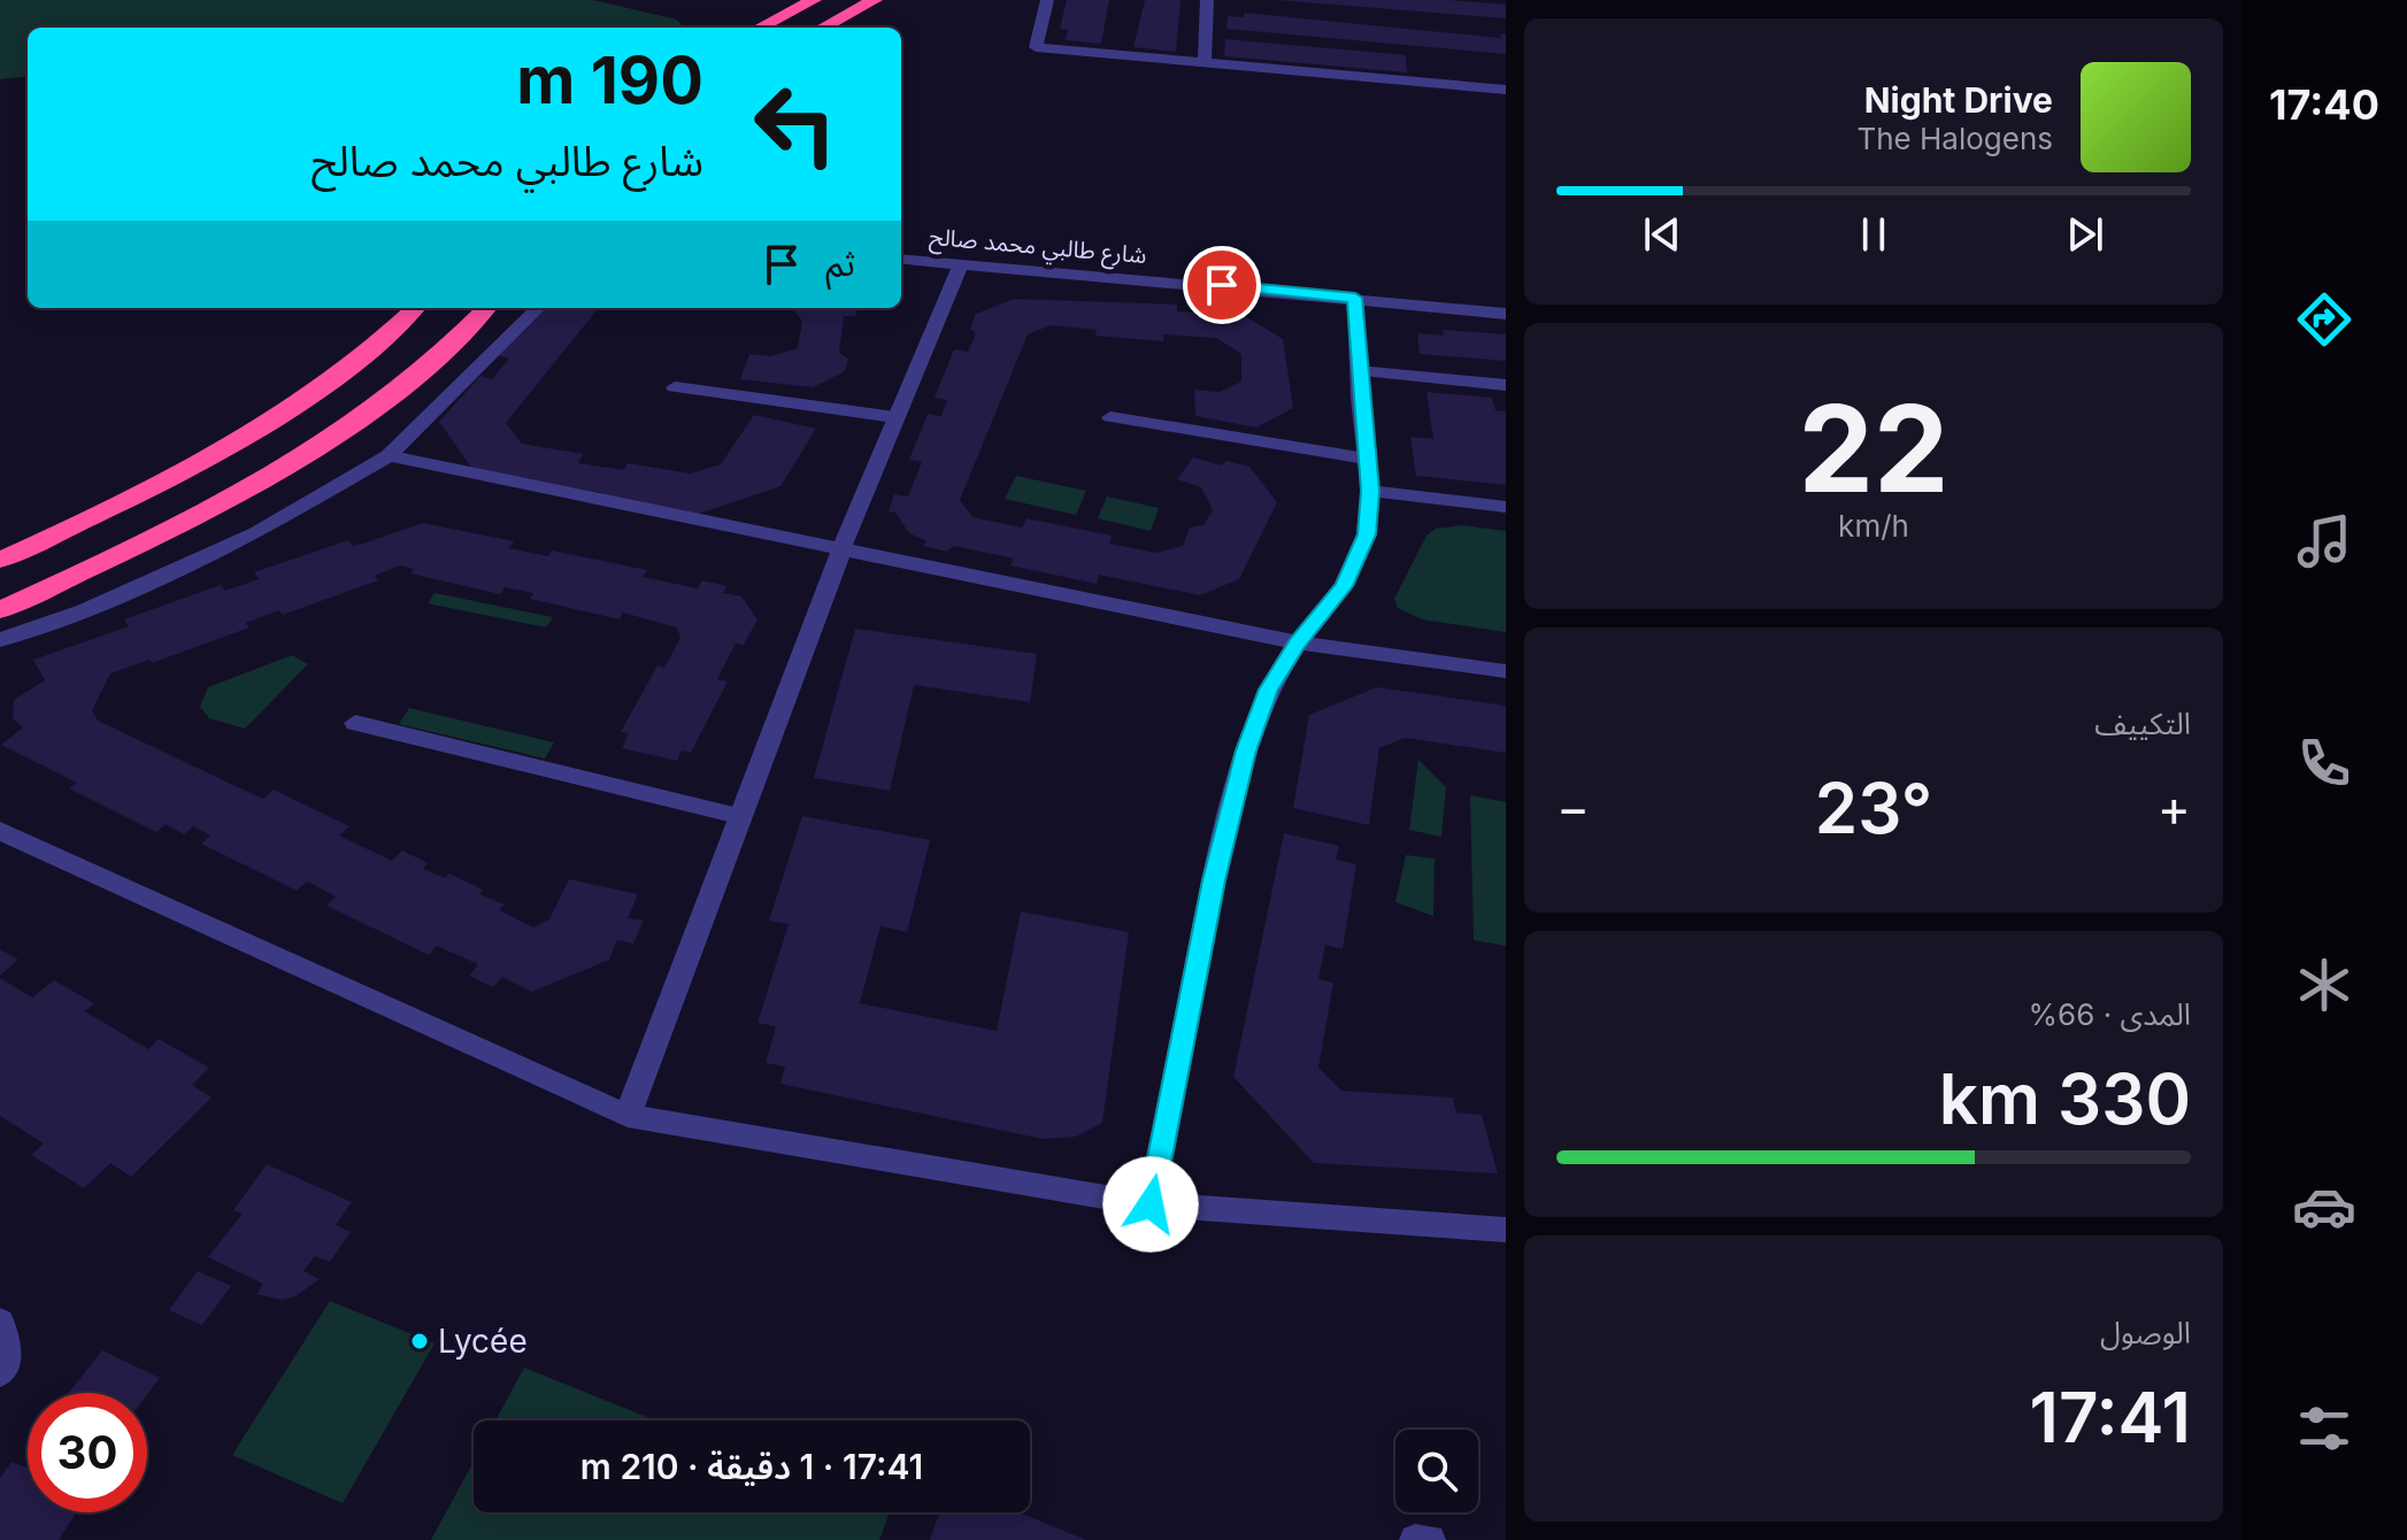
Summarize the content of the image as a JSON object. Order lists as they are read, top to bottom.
{
  "streets": {
    "street": ["شارع طالبي محمد صالح"]
  },
  "places": ["Lycée"],
  "page": {
    "tabs": "17:40",
    "turn": ["190 m", "شارع طالبي محمد صالح"],
    "song": ["Night Drive", "The Halogens"],
    "then": "ثم",
    "tile": [
      ["22", "km/h"],
      "التكييف",
      ["المدى · 66%", "330 km"],
      ["الوصول", "17:41"]
    ],
    "heat": ["−", "23°", "+"],
    "limit": "30",
    "trip": "17:41 · 1 دقيقة · 210 m"
  }
}
